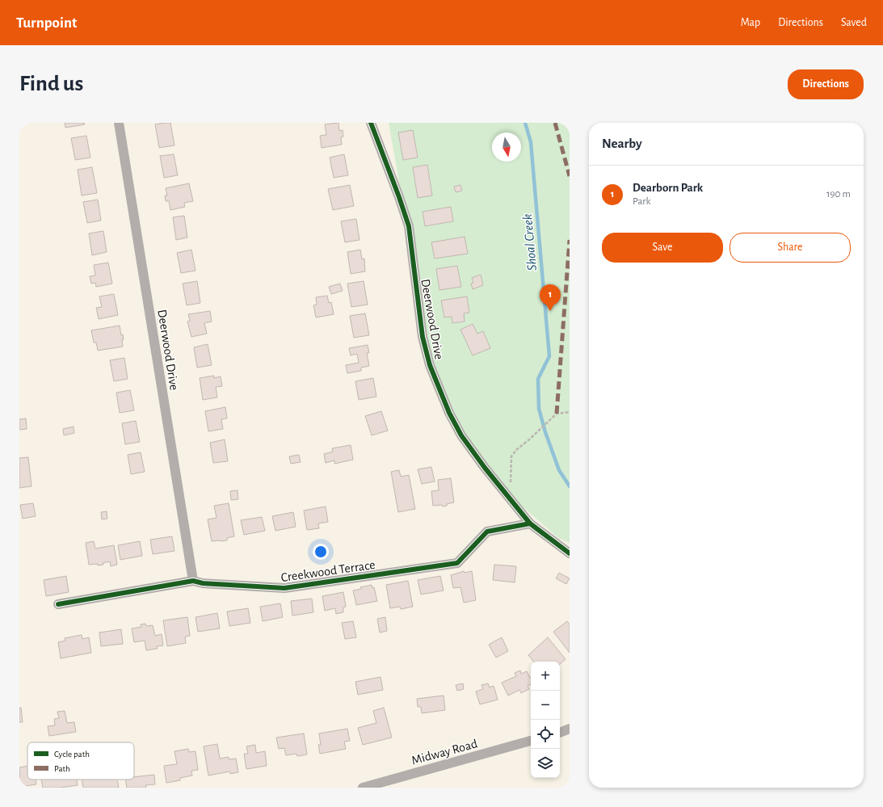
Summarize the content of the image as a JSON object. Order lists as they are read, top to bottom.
{
  "streets": {
    "street": ["Deerwood Drive", "Creekwood Terrace", "Midway Road"]
  },
  "crossings": [
    ["Deerwood Drive", "Creekwood Terrace"]
  ],
  "water": ["Shoal Creek"],
  "legend": ["Cycle path", "Path"],
  "north": "bottom",
  "page": {
    "header": "Turnpoint",
    "nav": ["Map", "Directions", "Saved"],
    "buttons": [
      "Directions",
      ["Save", "Share"]
    ],
    "title": "Find us",
    "heading": "Nearby",
    "list": [
      {
        "mark": "1",
        "name": "Dearborn Park",
        "note": "Park",
        "value": "190 m"
      }
    ],
    "pins": "1",
    "map_buttons": ["+", "−"]
  }
}
